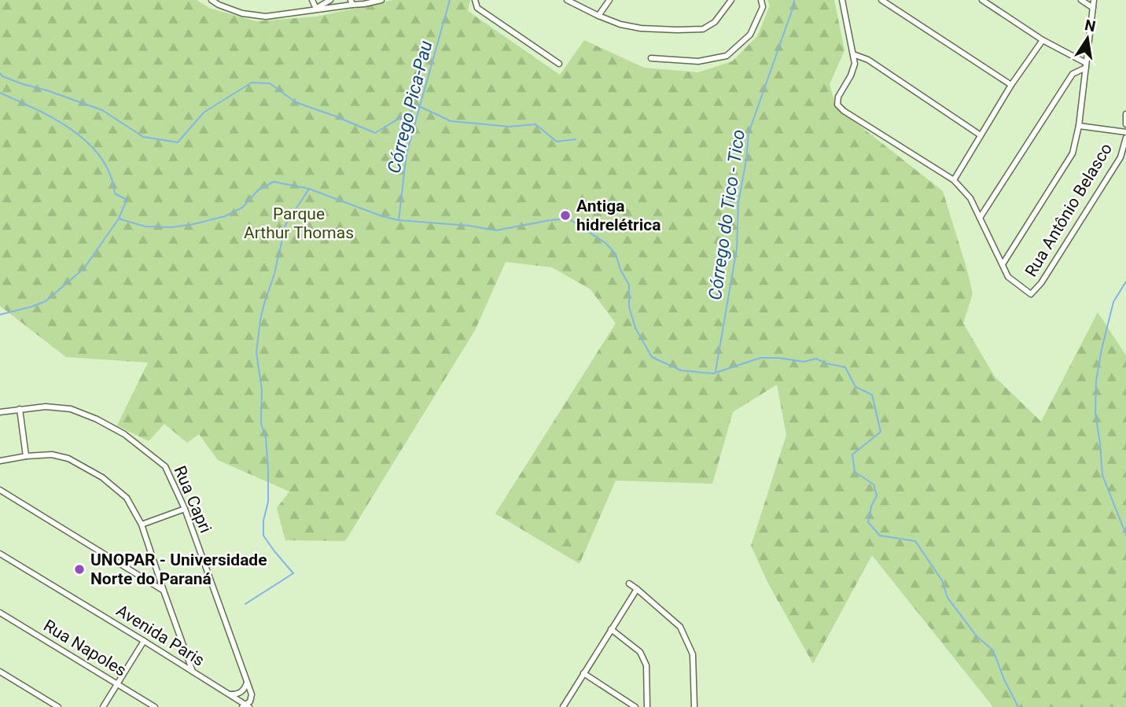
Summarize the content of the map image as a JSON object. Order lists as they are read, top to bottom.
{
  "streets": {
    "street": [
      "Rua Antônio Belasco",
      "Rua Capri",
      "Avenida Paris",
      "Rua Napoles"
    ]
  },
  "crossings": [
    ["Rua Capri", "Avenida Paris"]
  ],
  "water": ["Córrego Pica-Pau", "Córrego do Tico - Tico"],
  "parks": ["Parque Arthur Thomas"],
  "places": ["Antiga hidrelétrica", "UNOPAR - Universidade Norte do Paraná"],
  "north": "top"
}
